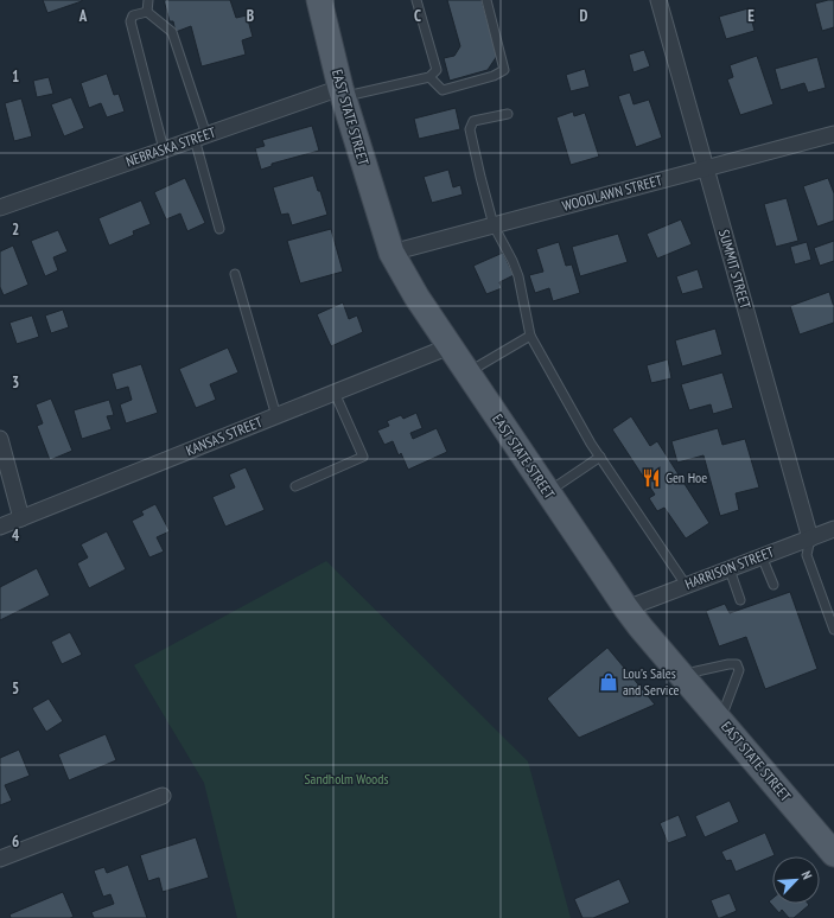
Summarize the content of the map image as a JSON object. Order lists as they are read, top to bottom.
{
  "streets": {
    "main road": ["EAST STATE STREET"],
    "street": [
      "NEBRASKA STREET",
      "WOODLAWN STREET",
      "SUMMIT STREET",
      "KANSAS STREET",
      "HARRISON STREET"
    ]
  },
  "crossings": [
    ["EAST STATE STREET", "NEBRASKA STREET"],
    ["EAST STATE STREET", "WOODLAWN STREET"],
    ["EAST STATE STREET", "KANSAS STREET"],
    ["EAST STATE STREET", "HARRISON STREET"],
    ["WOODLAWN STREET", "SUMMIT STREET"],
    ["SUMMIT STREET", "HARRISON STREET"]
  ],
  "parks": ["Sandholm Woods"],
  "places": {
    "restaurant": ["Gen Hoe"],
    "shop": ["Lou's Sales and Service"]
  },
  "north": "top right",
  "grid": {
    "columns": [
      "A",
      "B",
      "C",
      "D",
      "E"
    ],
    "rows": [
      "1",
      "2",
      "3",
      "4",
      "5",
      "6"
    ]
  }
}
